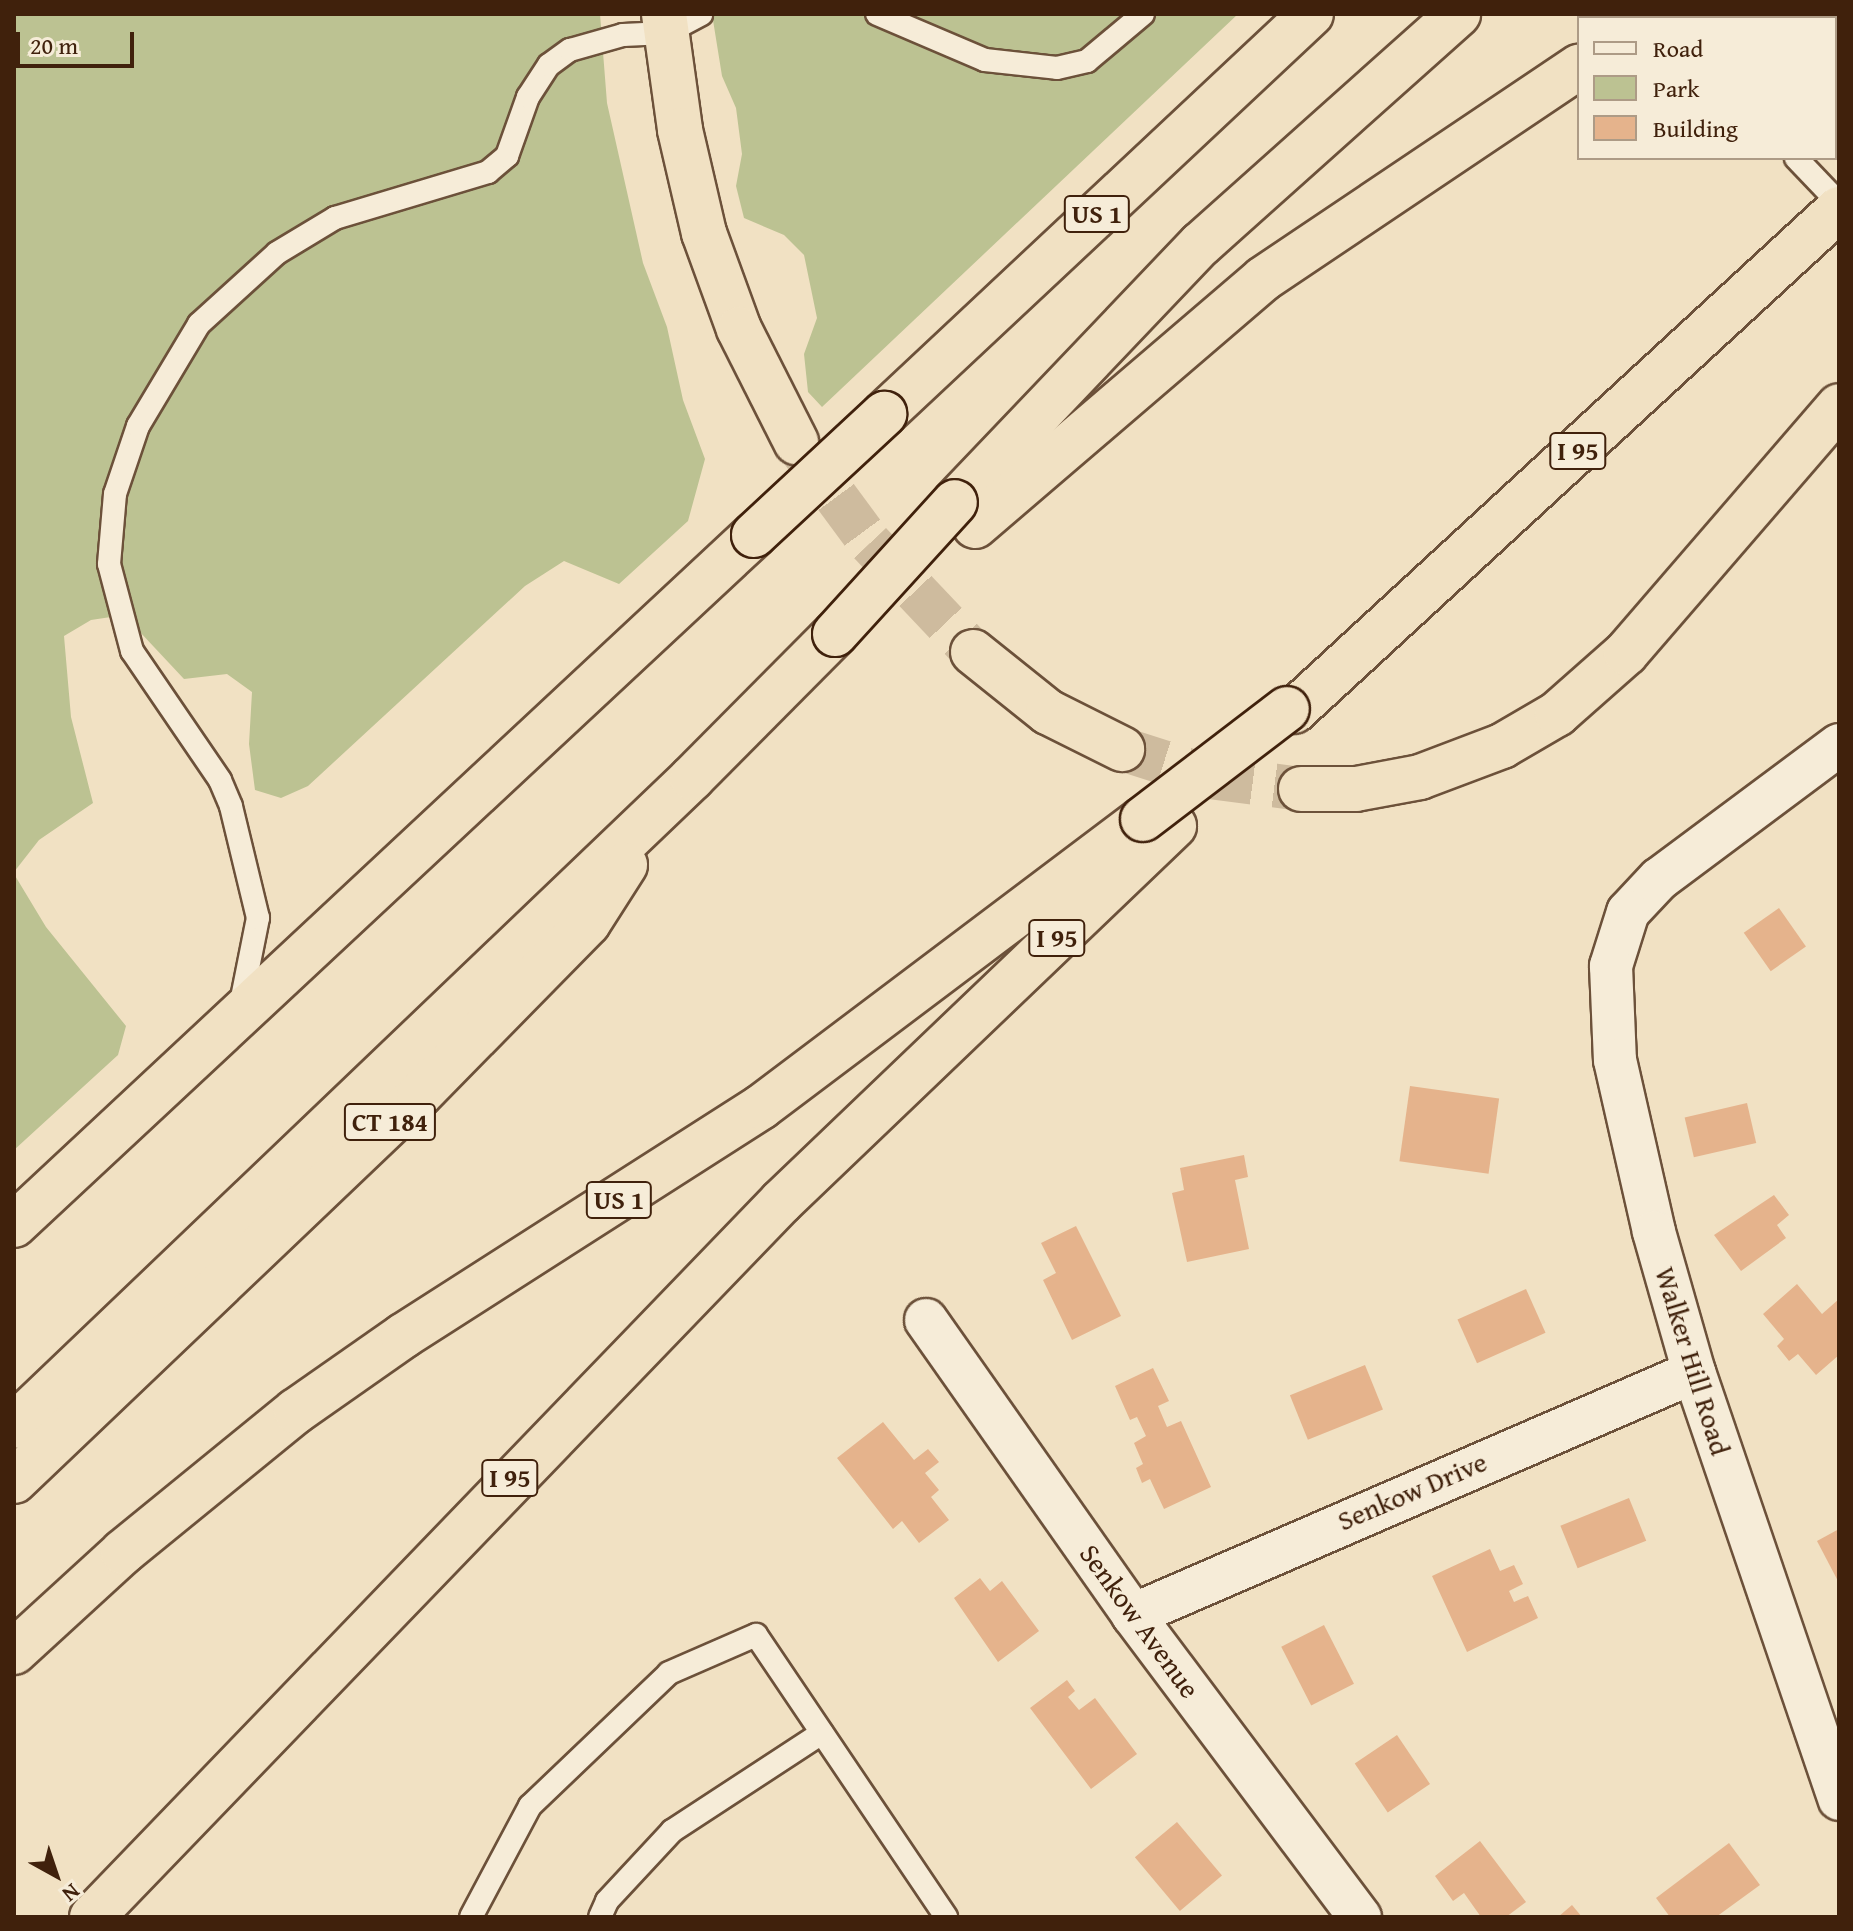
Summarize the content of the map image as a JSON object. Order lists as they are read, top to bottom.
{
  "streets": {
    "highway": ["US 1", "I 95", "CT 184"],
    "street": ["Walker Hill Road", "Senkow Drive", "Senkow Avenue"]
  },
  "crossings": [
    ["US 1", "I 95"],
    ["Walker Hill Road", "Senkow Drive"],
    ["Senkow Drive", "Senkow Avenue"]
  ],
  "legend": ["Road", "Park", "Building"],
  "scale_bar": "20 m",
  "north": "bottom right"
}
